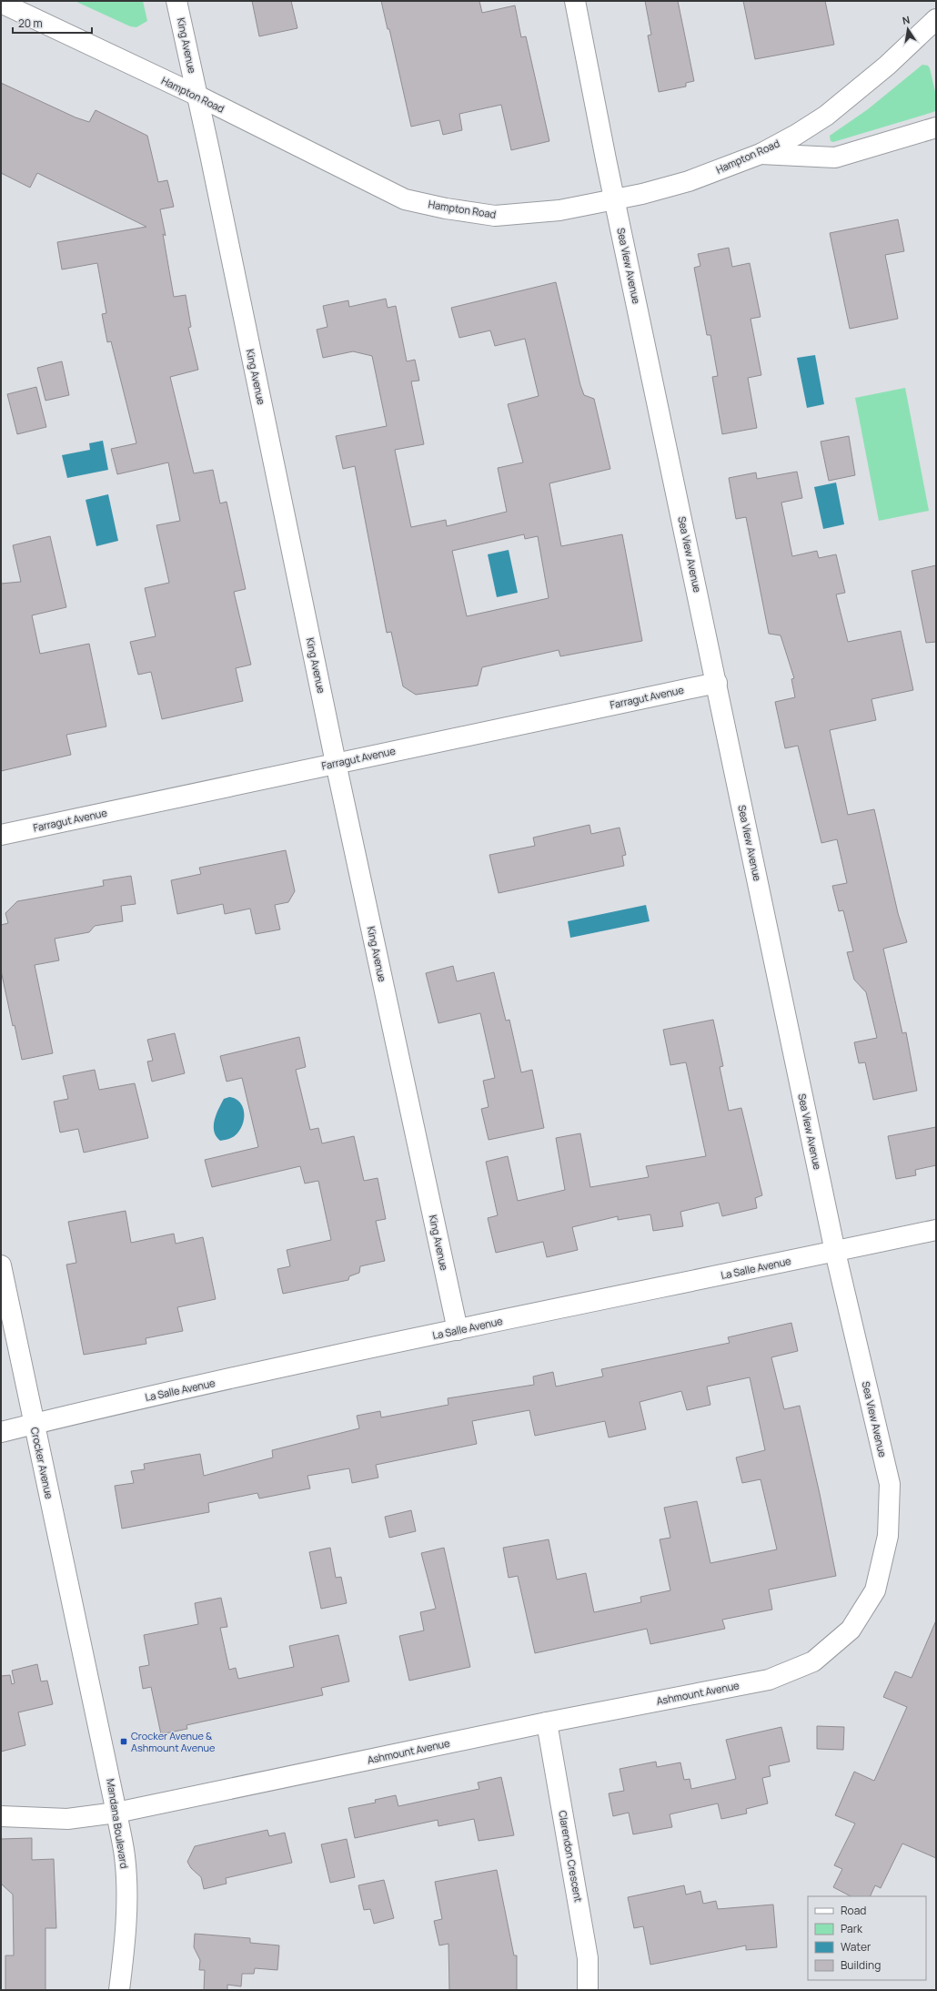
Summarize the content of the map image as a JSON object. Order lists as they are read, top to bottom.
{
  "streets": {
    "street": [
      "King Avenue",
      "Hampton Road",
      "Sea View Avenue",
      "Farragut Avenue",
      "La Salle Avenue",
      "Crocker Avenue",
      "Ashmount Avenue",
      "Mandana Boulevard",
      "Clarendon Crescent"
    ]
  },
  "crossings": [
    ["King Avenue", "Hampton Road"],
    ["King Avenue", "Farragut Avenue"],
    ["King Avenue", "La Salle Avenue"],
    ["Hampton Road", "Sea View Avenue"],
    ["Sea View Avenue", "Farragut Avenue"],
    ["Sea View Avenue", "La Salle Avenue"],
    ["Sea View Avenue", "Ashmount Avenue"],
    ["La Salle Avenue", "Crocker Avenue"],
    ["Crocker Avenue", "Mandana Boulevard"],
    ["Ashmount Avenue", "Mandana Boulevard"],
    ["Ashmount Avenue", "Clarendon Crescent"]
  ],
  "places": {
    "transit": ["Crocker Avenue & Ashmount Avenue"]
  },
  "legend": [
    "Road",
    "Park",
    "Water",
    "Building"
  ],
  "scale_bar": "20 m",
  "north": "top"
}
